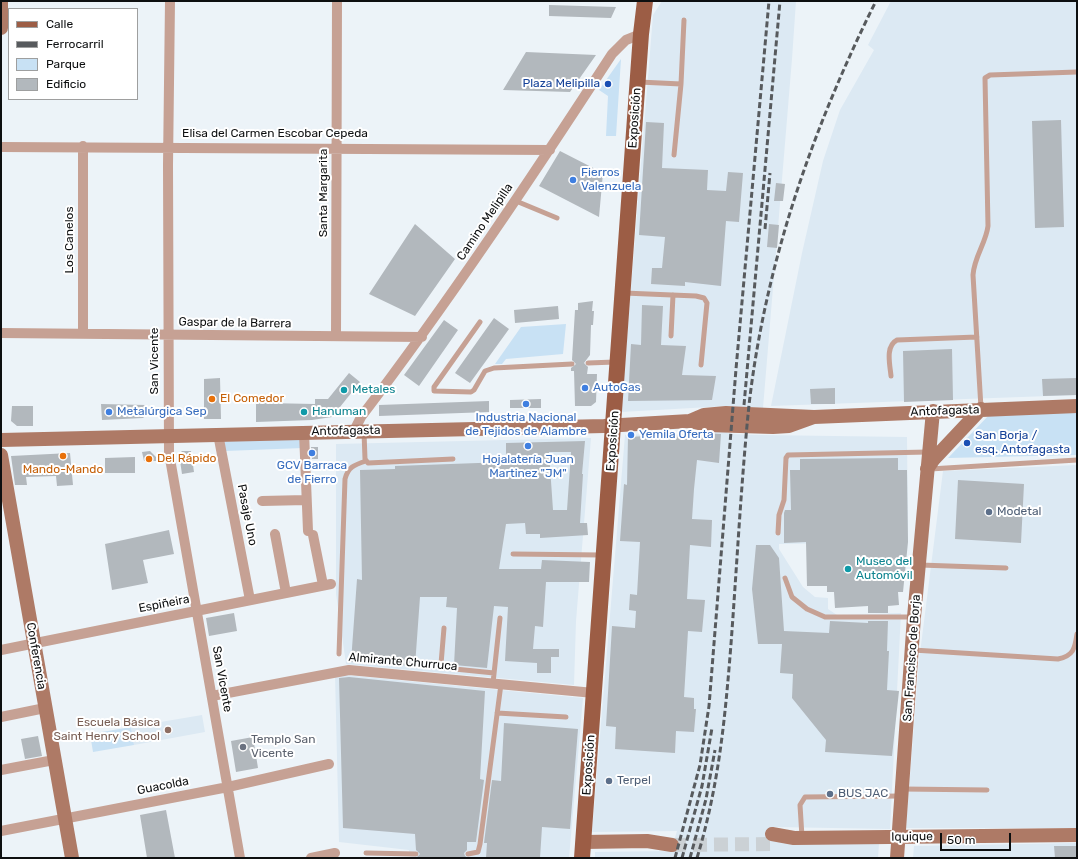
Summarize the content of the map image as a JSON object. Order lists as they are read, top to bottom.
{
  "streets": {
    "main road": ["Exposición"],
    "street": [
      "Elisa del Carmen Escobar Cepeda",
      "Santa Margarita",
      "Camino Melipilla",
      "Los Canelos",
      "Gaspar de la Barrera",
      "San Vicente",
      "Antofagasta",
      "Pasaje Uno",
      "Espiñeira",
      "Conferencia",
      "San Francisco de Borja",
      "Almirante Churruca",
      "Guacolda",
      "Iquique"
    ]
  },
  "crossings": [
    ["Exposición", "Camino Melipilla"],
    ["Exposición", "Antofagasta"],
    ["Exposición", "Almirante Churruca"],
    ["Elisa del Carmen Escobar Cepeda", "Santa Margarita"],
    ["Elisa del Carmen Escobar Cepeda", "Camino Melipilla"],
    ["Elisa del Carmen Escobar Cepeda", "Los Canelos"],
    ["Elisa del Carmen Escobar Cepeda", "San Vicente"],
    ["Santa Margarita", "Gaspar de la Barrera"],
    ["Camino Melipilla", "Gaspar de la Barrera"],
    ["Camino Melipilla", "Antofagasta"],
    ["Los Canelos", "Gaspar de la Barrera"],
    ["Gaspar de la Barrera", "San Vicente"],
    ["San Vicente", "Antofagasta"],
    ["San Vicente", "Espiñeira"],
    ["San Vicente", "Almirante Churruca"],
    ["San Vicente", "Guacolda"],
    ["Antofagasta", "Pasaje Uno"],
    ["Antofagasta", "San Francisco de Borja"],
    ["Pasaje Uno", "Espiñeira"],
    ["Espiñeira", "Conferencia"],
    ["Conferencia", "Guacolda"],
    ["San Francisco de Borja", "Iquique"]
  ],
  "places": [
    "Plaza Melipilla",
    "Fierros Valenzuela",
    "AutoGas",
    "Metales",
    "El Comedor",
    "Industria Nacional de Tejidos de Alambre",
    "Metalúrgica Sep",
    "Hanuman",
    "Yemila Oferta",
    "San Borja / esq. Antofagasta",
    "Hojalatería Juan Martinez \"JM\"",
    "GCV Barraca de Fierro",
    "Mando-Mando",
    "Del Rápido",
    "Modetal",
    "Museo del Automóvil",
    "Escuela Básica Saint Henry School",
    "Templo San Vicente",
    "Terpel",
    "BUS JAC"
  ],
  "legend": [
    "Calle",
    "Ferrocarril",
    "Parque",
    "Edificio"
  ],
  "scale_bar": "50 m"
}
